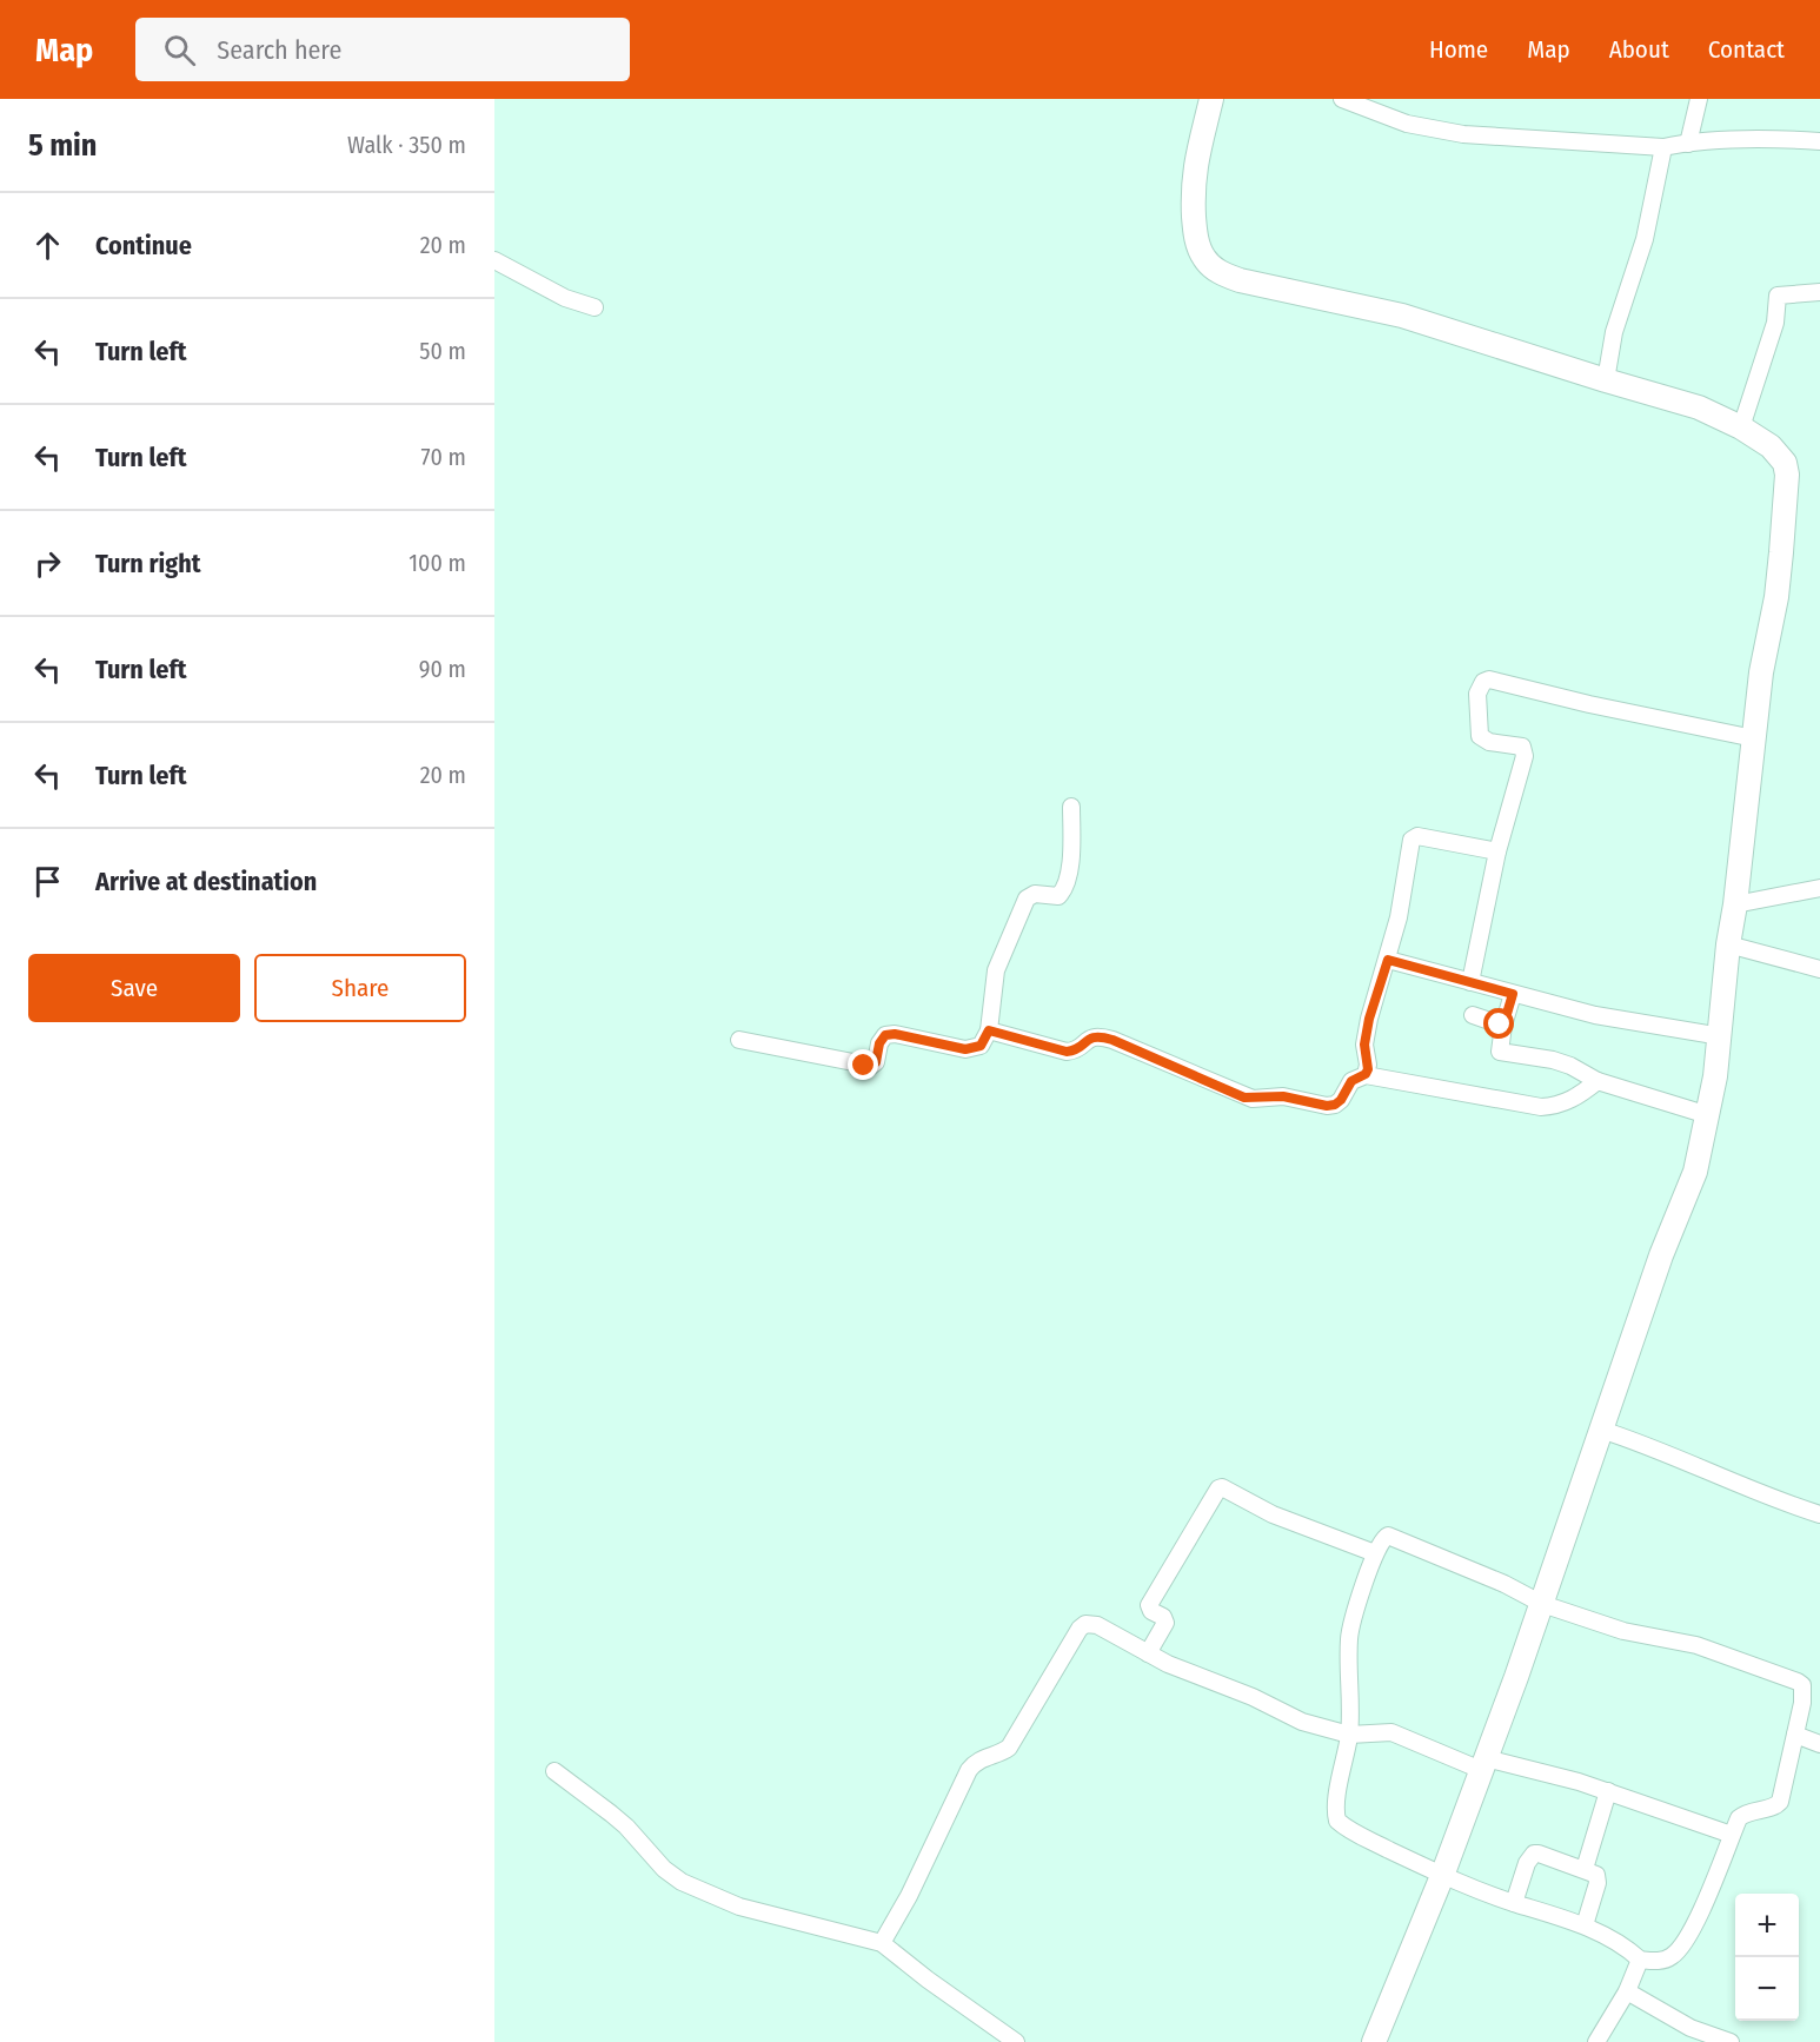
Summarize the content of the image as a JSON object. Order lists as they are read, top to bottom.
{
  "page": {
    "header": "Map",
    "search": "Search here",
    "nav": [
      "Home",
      "Map",
      "About",
      "Contact"
    ],
    "heading": ["5 min", "Walk · 350 m"],
    "list": [
      ["Continue", "20 m"],
      ["Turn left", "50 m"],
      ["Turn left", "70 m"],
      ["Turn right", "100 m"],
      ["Turn left", "90 m"],
      ["Turn left", "20 m"],
      "Arrive at destination"
    ],
    "buttons": ["Save", "Share"],
    "map_buttons": ["+", "−"]
  }
}
